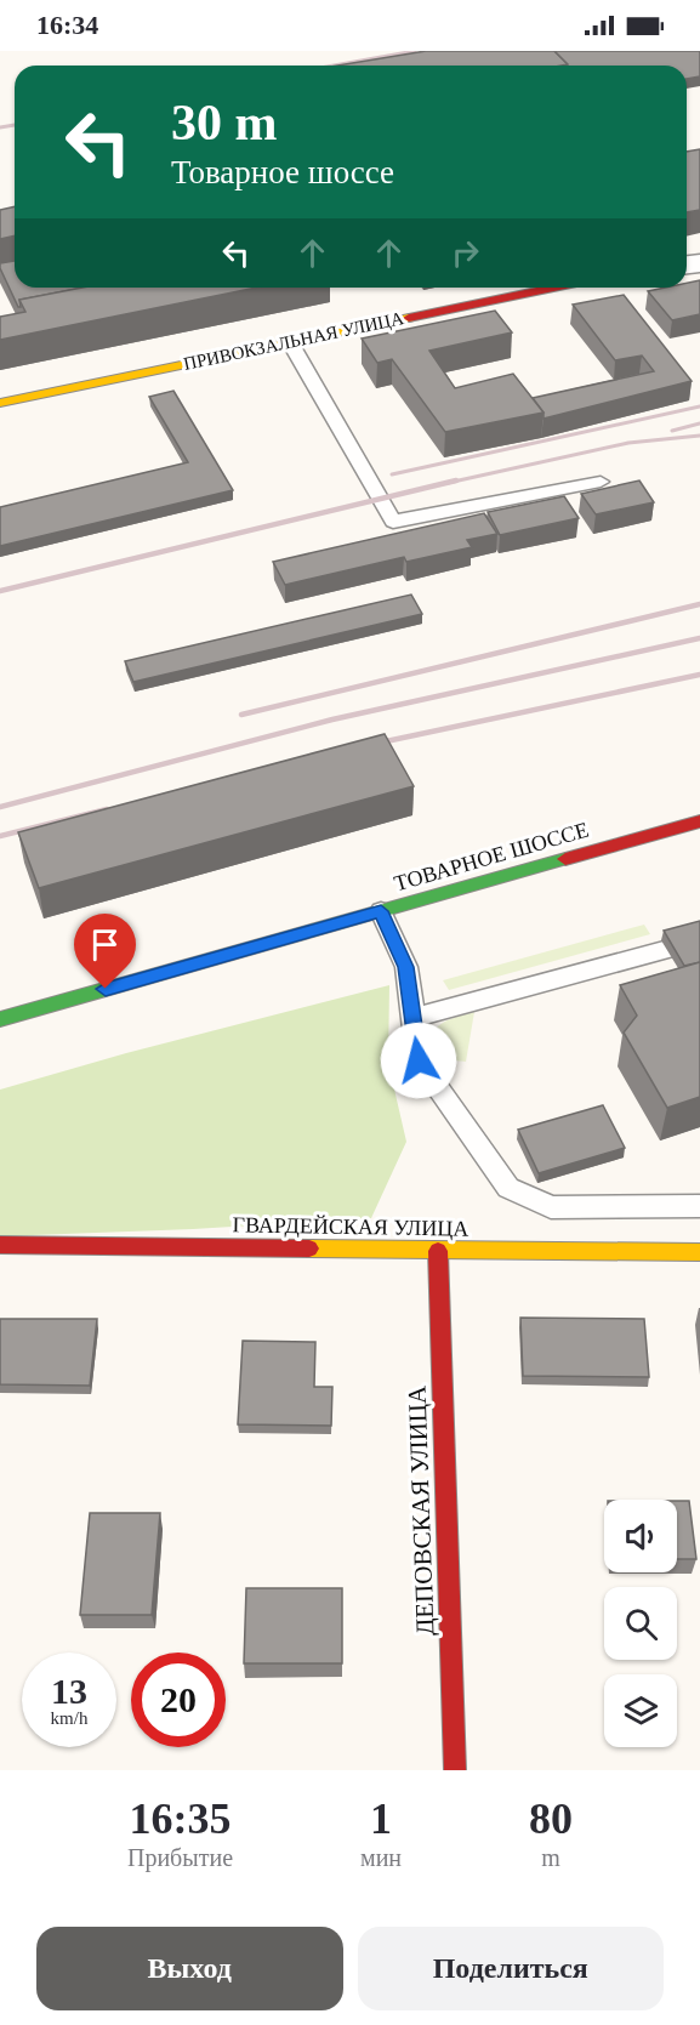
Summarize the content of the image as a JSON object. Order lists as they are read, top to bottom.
{
  "streets": {
    "street": [
      "ПРИВОКЗАЛЬНАЯ УЛИЦА",
      "ТОВАРНОЕ ШОССЕ",
      "ГВАРДЕЙСКАЯ УЛИЦА",
      "ДЕПОВСКАЯ УЛИЦА"
    ]
  },
  "crossings": [
    ["ГВАРДЕЙСКАЯ УЛИЦА", "ДЕПОВСКАЯ УЛИЦА"]
  ],
  "page": {
    "status": "16:34",
    "turn": ["30 m", "Товарное шоссе"],
    "speed": "13 km/h",
    "limit": "20",
    "eta": [
      "16:35",
      "Прибытие",
      "1",
      "мин",
      "80",
      "m"
    ],
    "buttons": ["Выход", "Поделиться"]
  }
}
